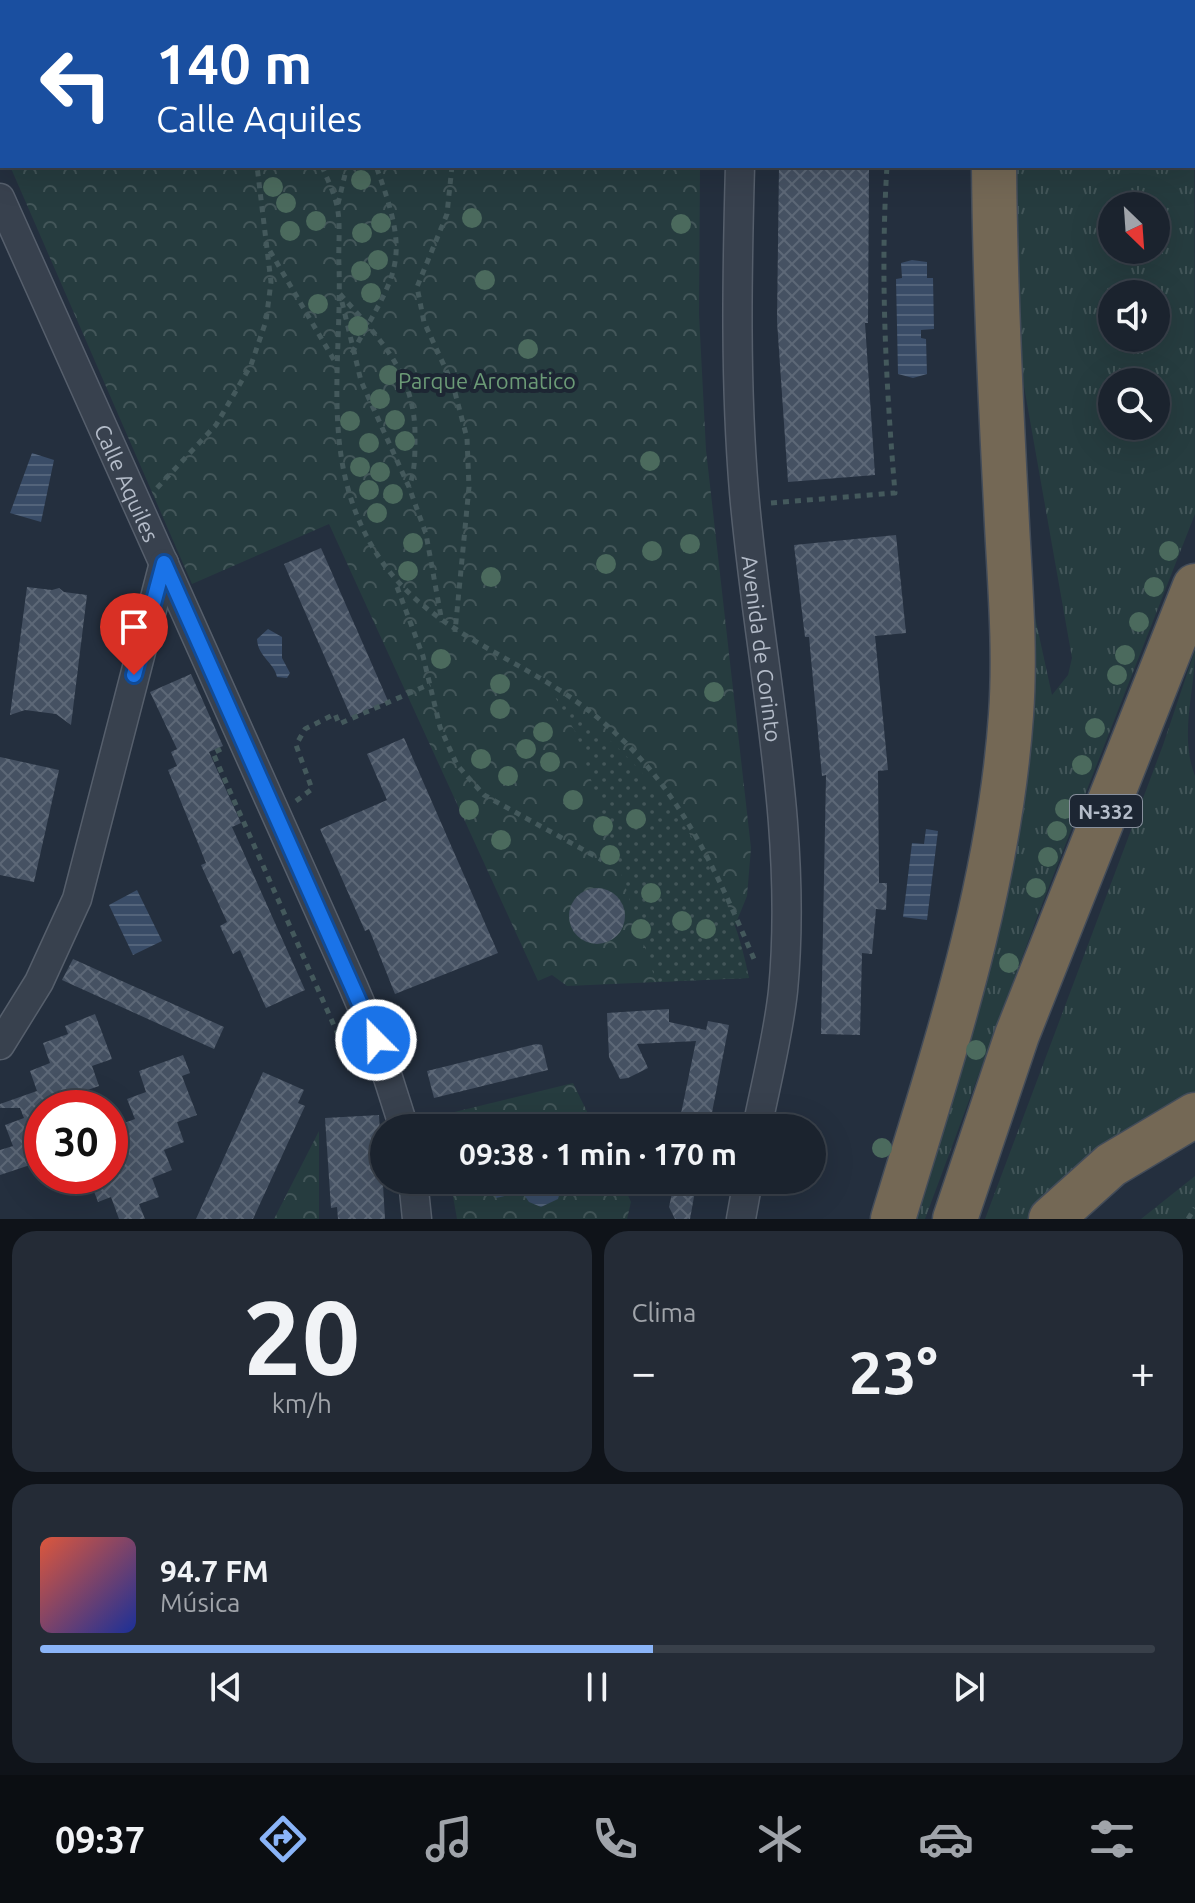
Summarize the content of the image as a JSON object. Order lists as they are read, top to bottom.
{
  "streets": {
    "highway": ["N-332"],
    "street": ["Calle Aquiles", "Avenida de Corinto"]
  },
  "parks": ["Parque Aromatico"],
  "north": "bottom right",
  "page": {
    "turn": ["140 m", "Calle Aquiles"],
    "limit": "30",
    "trip": "09:38 · 1 min · 170 m",
    "tile": [
      ["20", "km/h"],
      "Clima"
    ],
    "heat": ["−", "23°", "+"],
    "song": ["94.7 FM", "Música"],
    "tabs": "09:37"
  }
}
